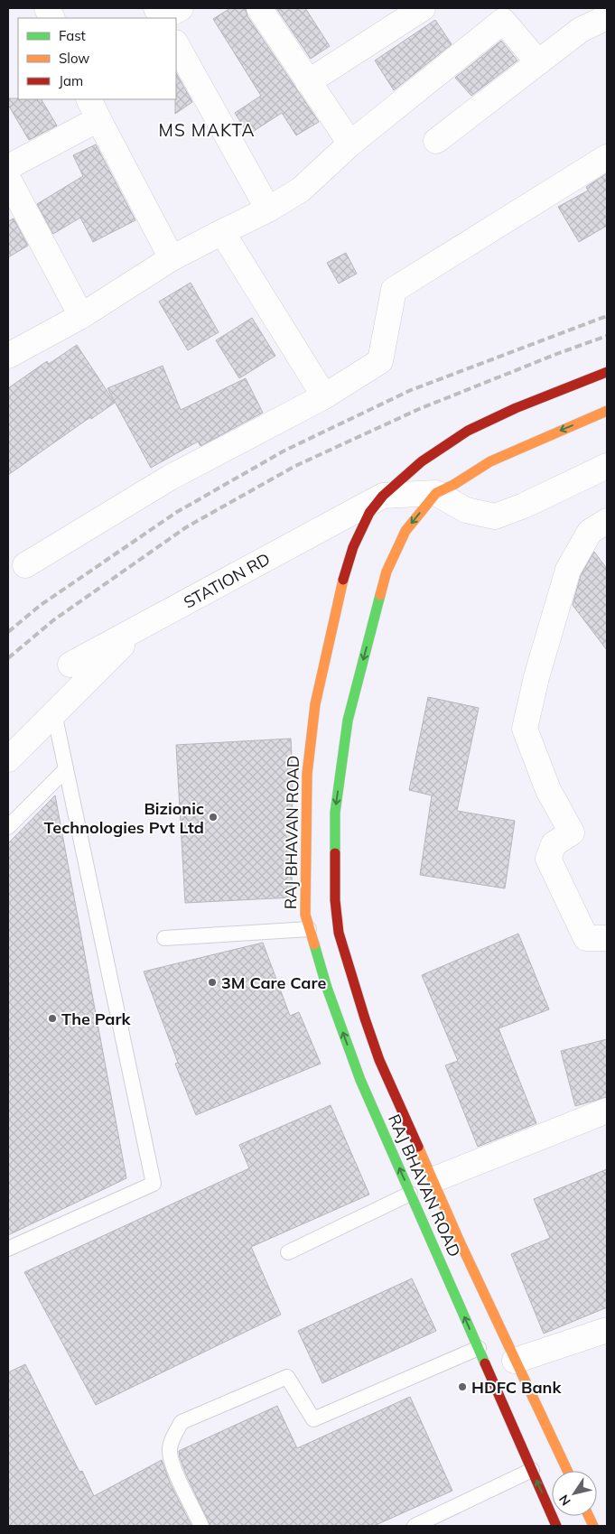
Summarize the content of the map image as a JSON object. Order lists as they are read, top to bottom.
{
  "streets": {
    "main road": ["RAJ BHAVAN ROAD"],
    "street": ["STATION RD"]
  },
  "crossings": [
    ["STATION RD", "RAJ BHAVAN ROAD"]
  ],
  "districts": ["MS MAKTA"],
  "places": [
    "Bizionic Technologies Pvt Ltd",
    "3M Care Care",
    "The Park",
    "HDFC Bank"
  ],
  "legend": ["Fast", "Slow", "Jam"],
  "north": "bottom left"
}
